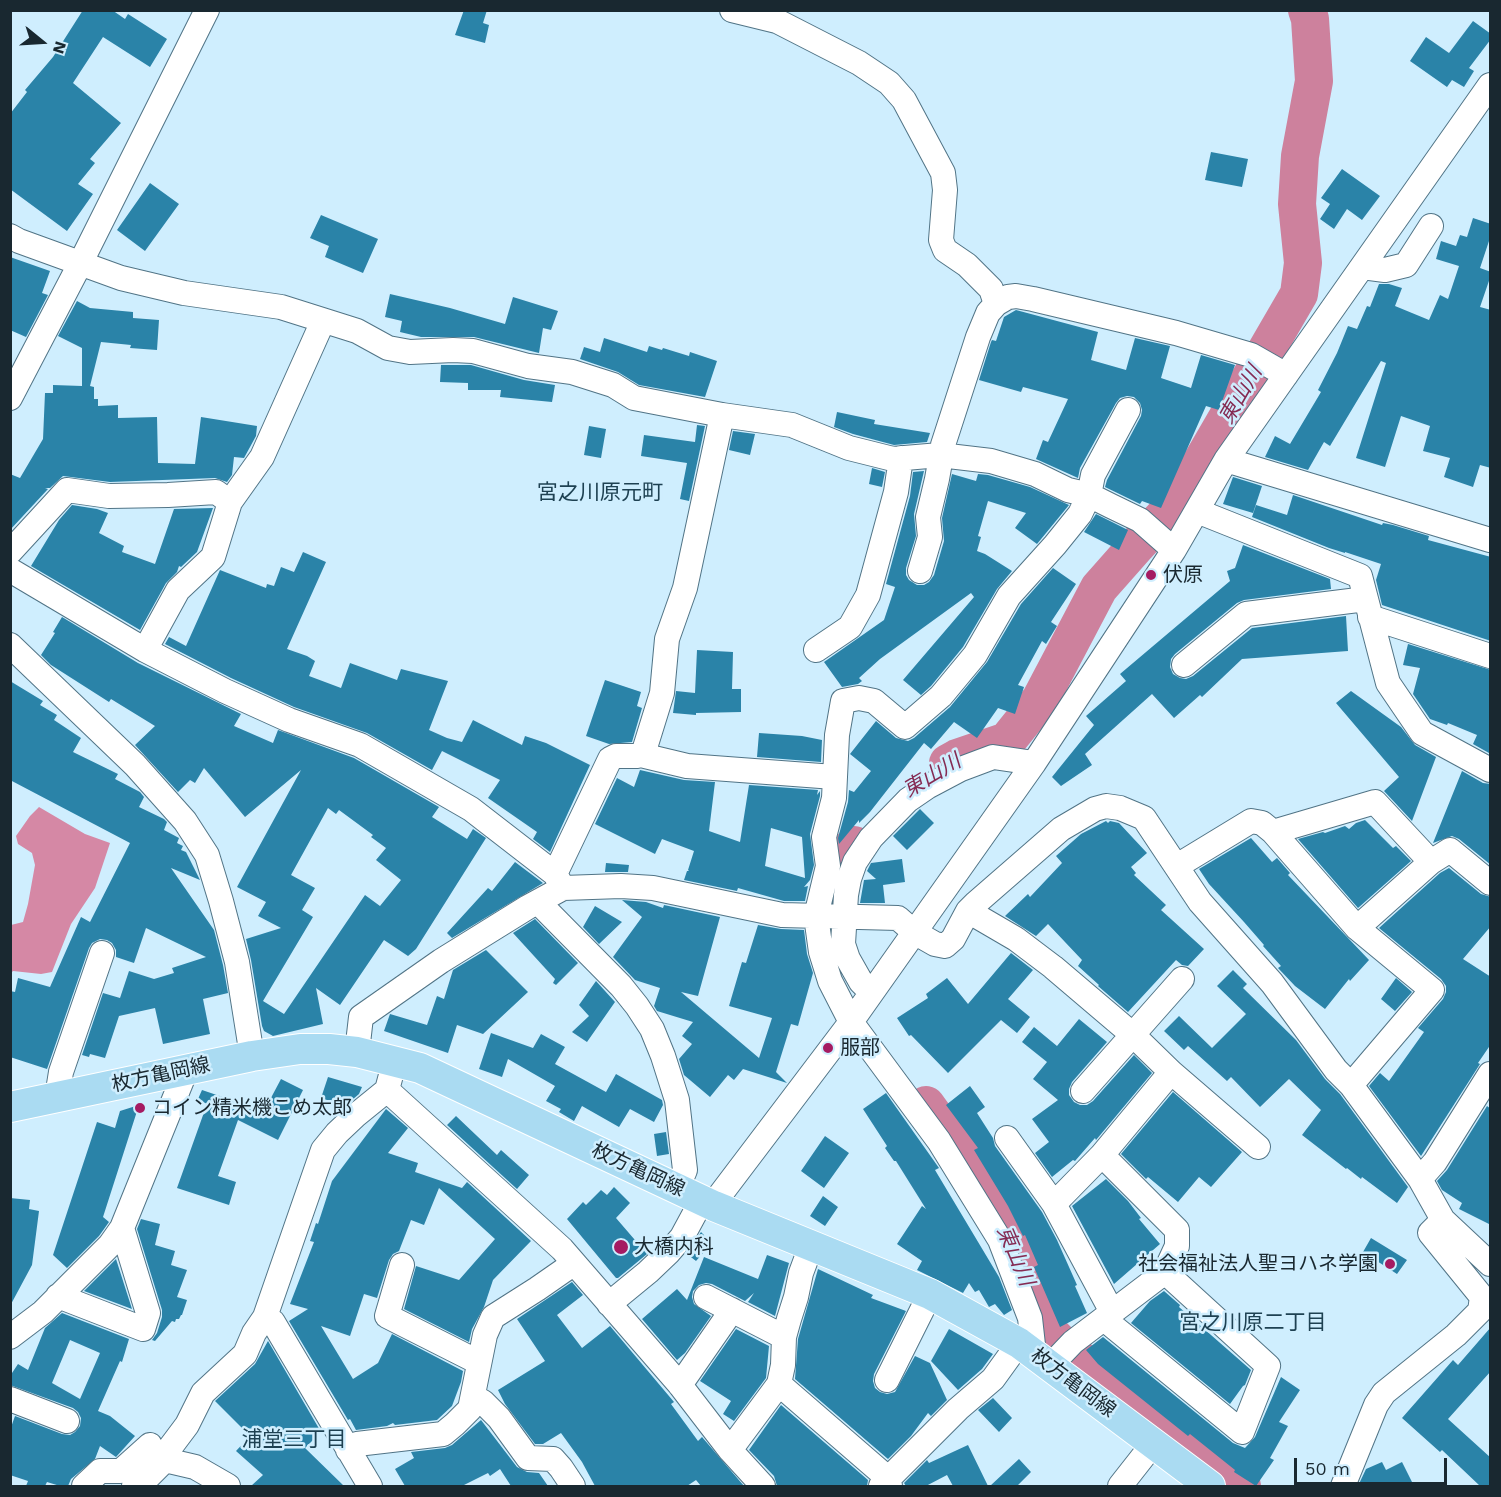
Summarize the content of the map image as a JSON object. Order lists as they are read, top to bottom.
{
  "streets": {
    "main road": ["枚方亀岡線"]
  },
  "districts": ["宮之川原元町", "宮之川原二丁目", "浦堂三丁目"],
  "water": ["東山川"],
  "places": [
    "伏原",
    "服部",
    "コイン精米機こめ太郎",
    "大橋内科",
    "社会福祉法人聖ヨハネ学園"
  ],
  "scale_bar": "50 m",
  "north": "right"
}
